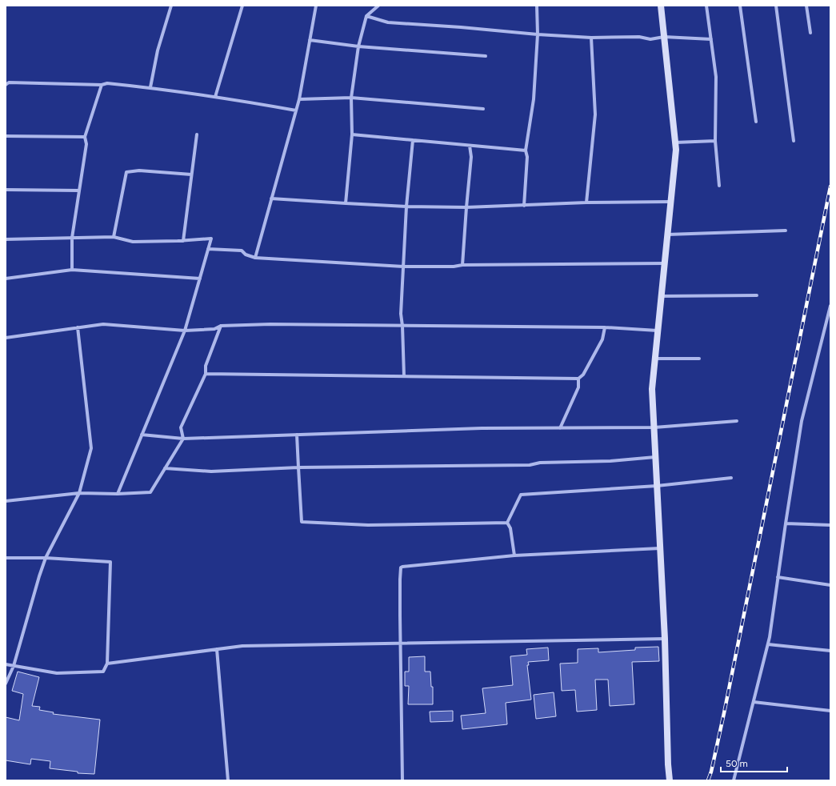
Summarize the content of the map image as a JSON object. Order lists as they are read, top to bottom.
{
  "scale_bar": "50 m"
}
